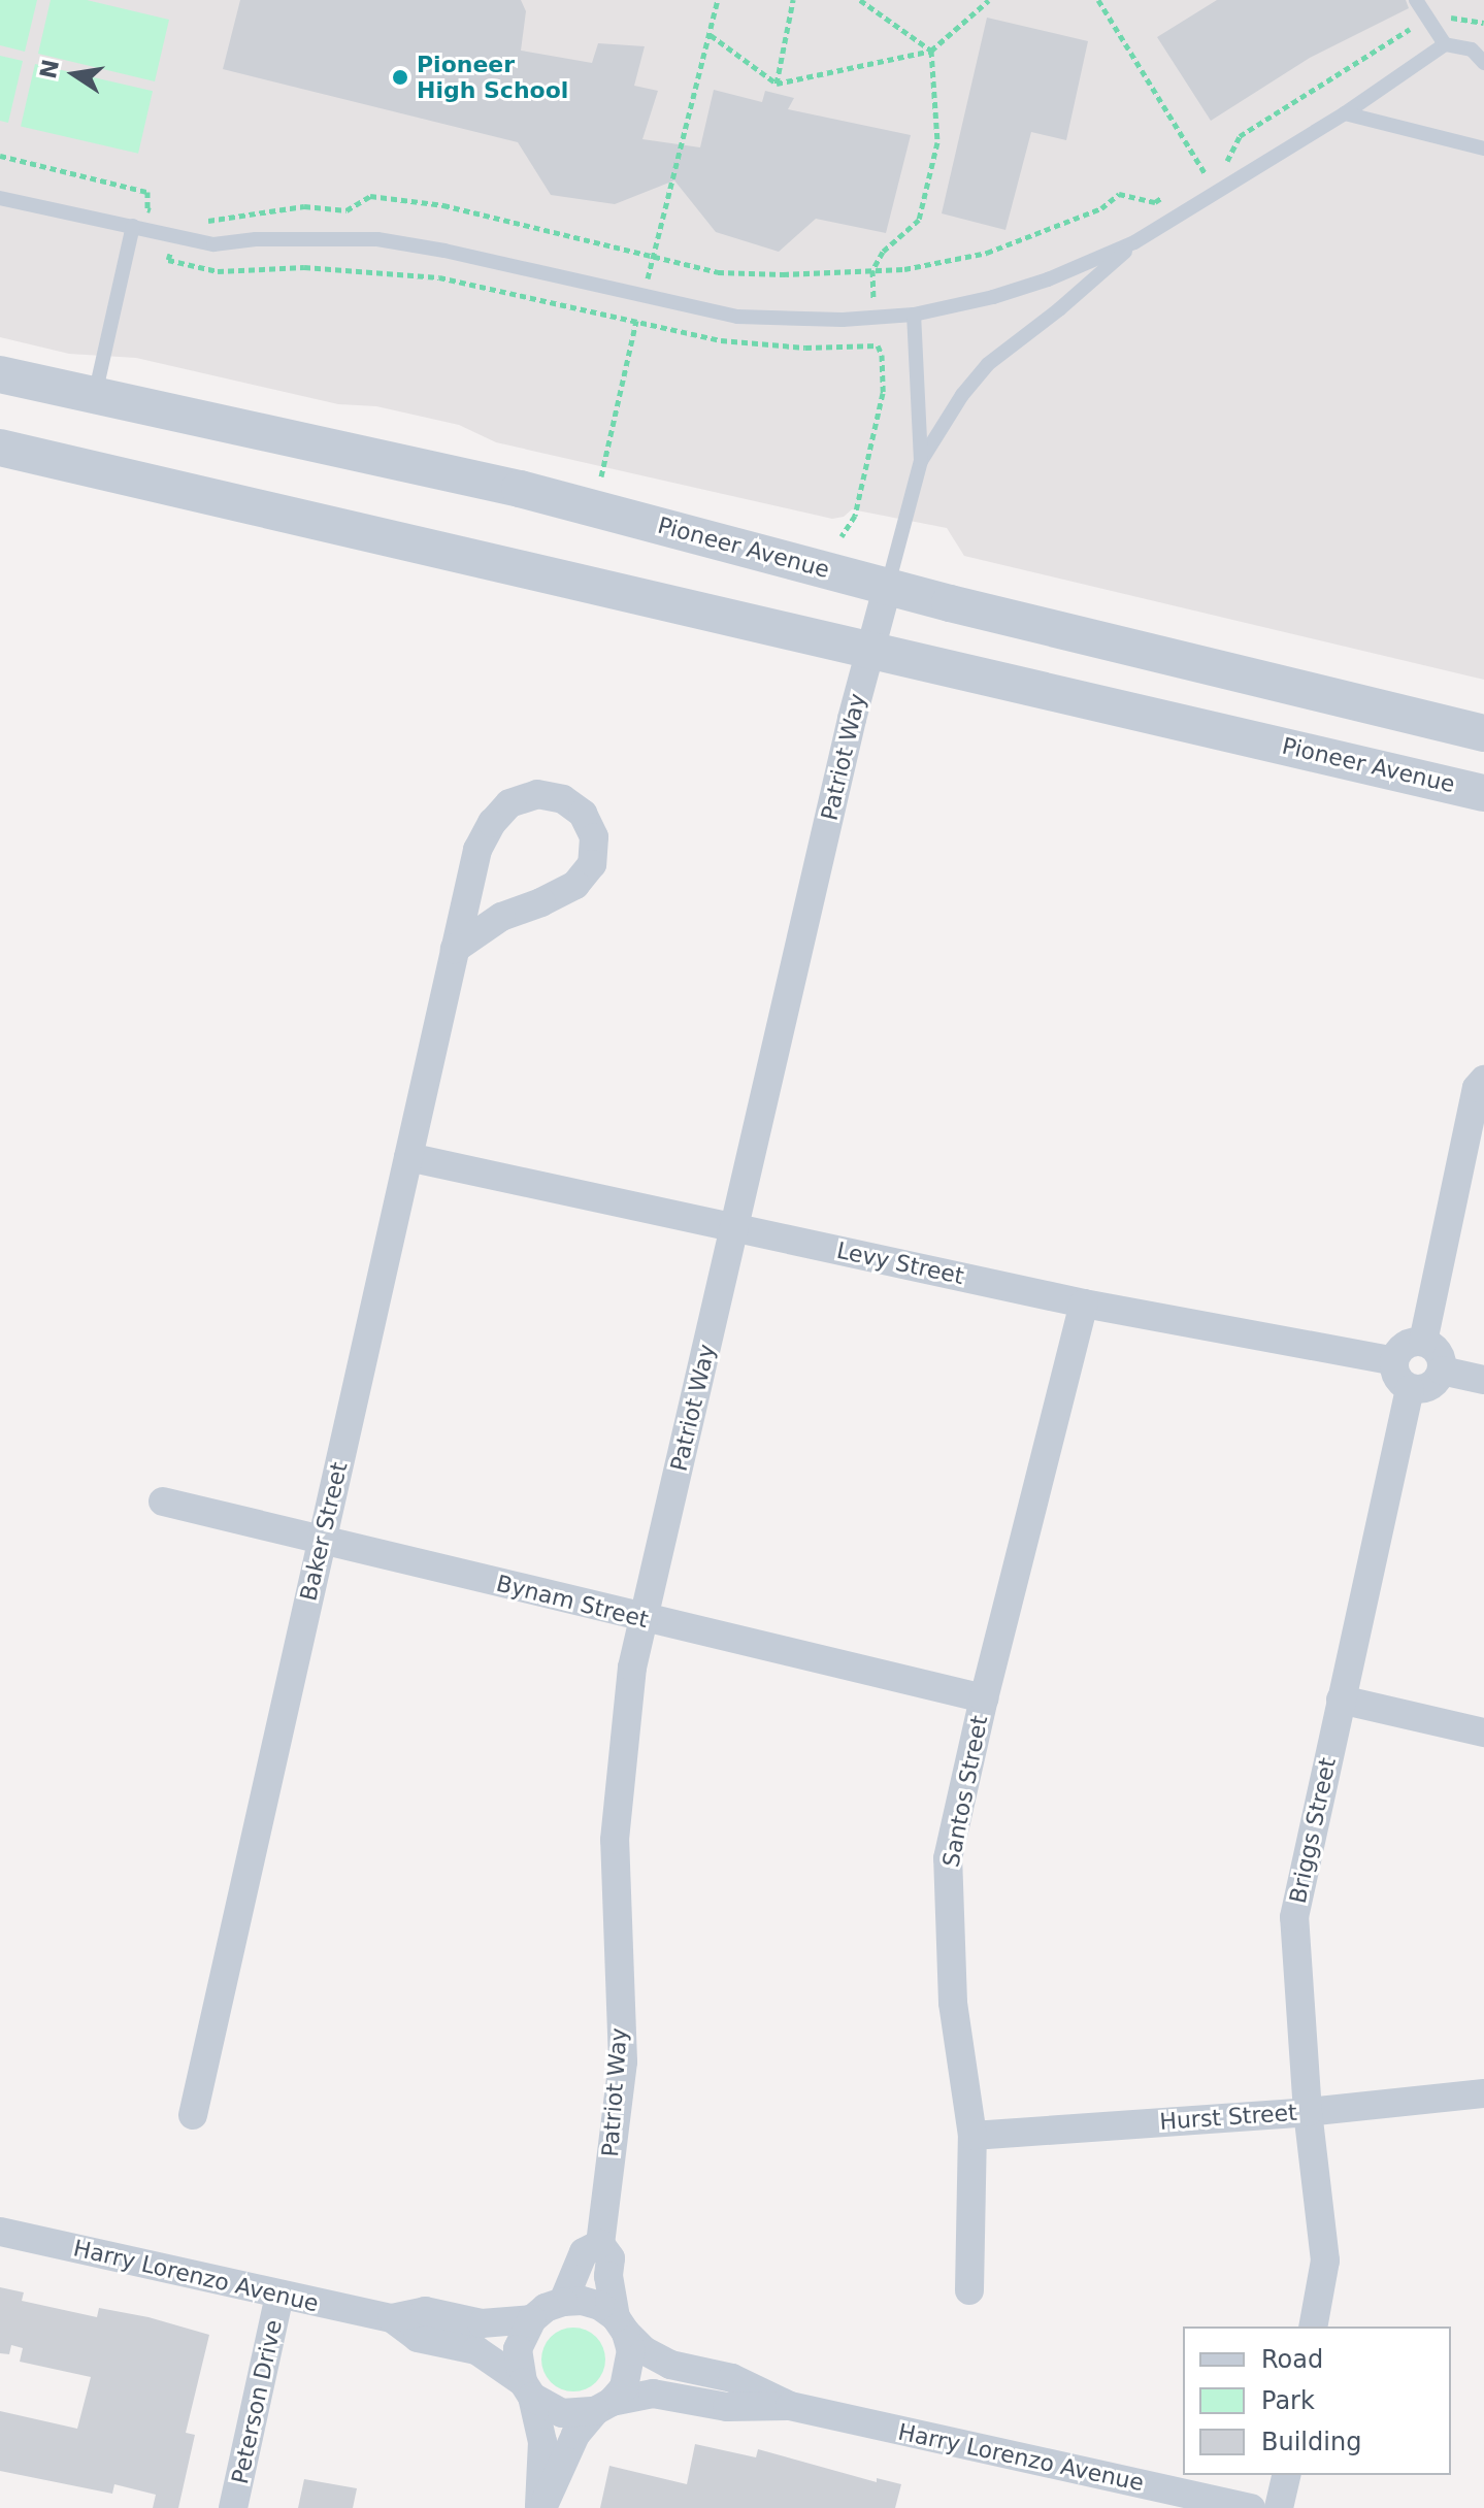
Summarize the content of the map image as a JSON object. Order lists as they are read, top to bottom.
{
  "streets": {
    "street": [
      "Pioneer Avenue",
      "Patriot Way",
      "Levy Street",
      "Baker Street",
      "Bynam Street",
      "Santos Street",
      "Briggs Street",
      "Hurst Street",
      "Harry Lorenzo Avenue",
      "Peterson Drive"
    ]
  },
  "crossings": [
    ["Pioneer Avenue", "Patriot Way"],
    ["Patriot Way", "Levy Street"],
    ["Patriot Way", "Bynam Street"],
    ["Levy Street", "Baker Street"],
    ["Levy Street", "Santos Street"],
    ["Levy Street", "Briggs Street"],
    ["Baker Street", "Bynam Street"],
    ["Bynam Street", "Santos Street"],
    ["Santos Street", "Hurst Street"],
    ["Briggs Street", "Hurst Street"],
    ["Harry Lorenzo Avenue", "Peterson Drive"]
  ],
  "places": ["Pioneer High School"],
  "legend": ["Road", "Park", "Building"],
  "north": "left"
}
